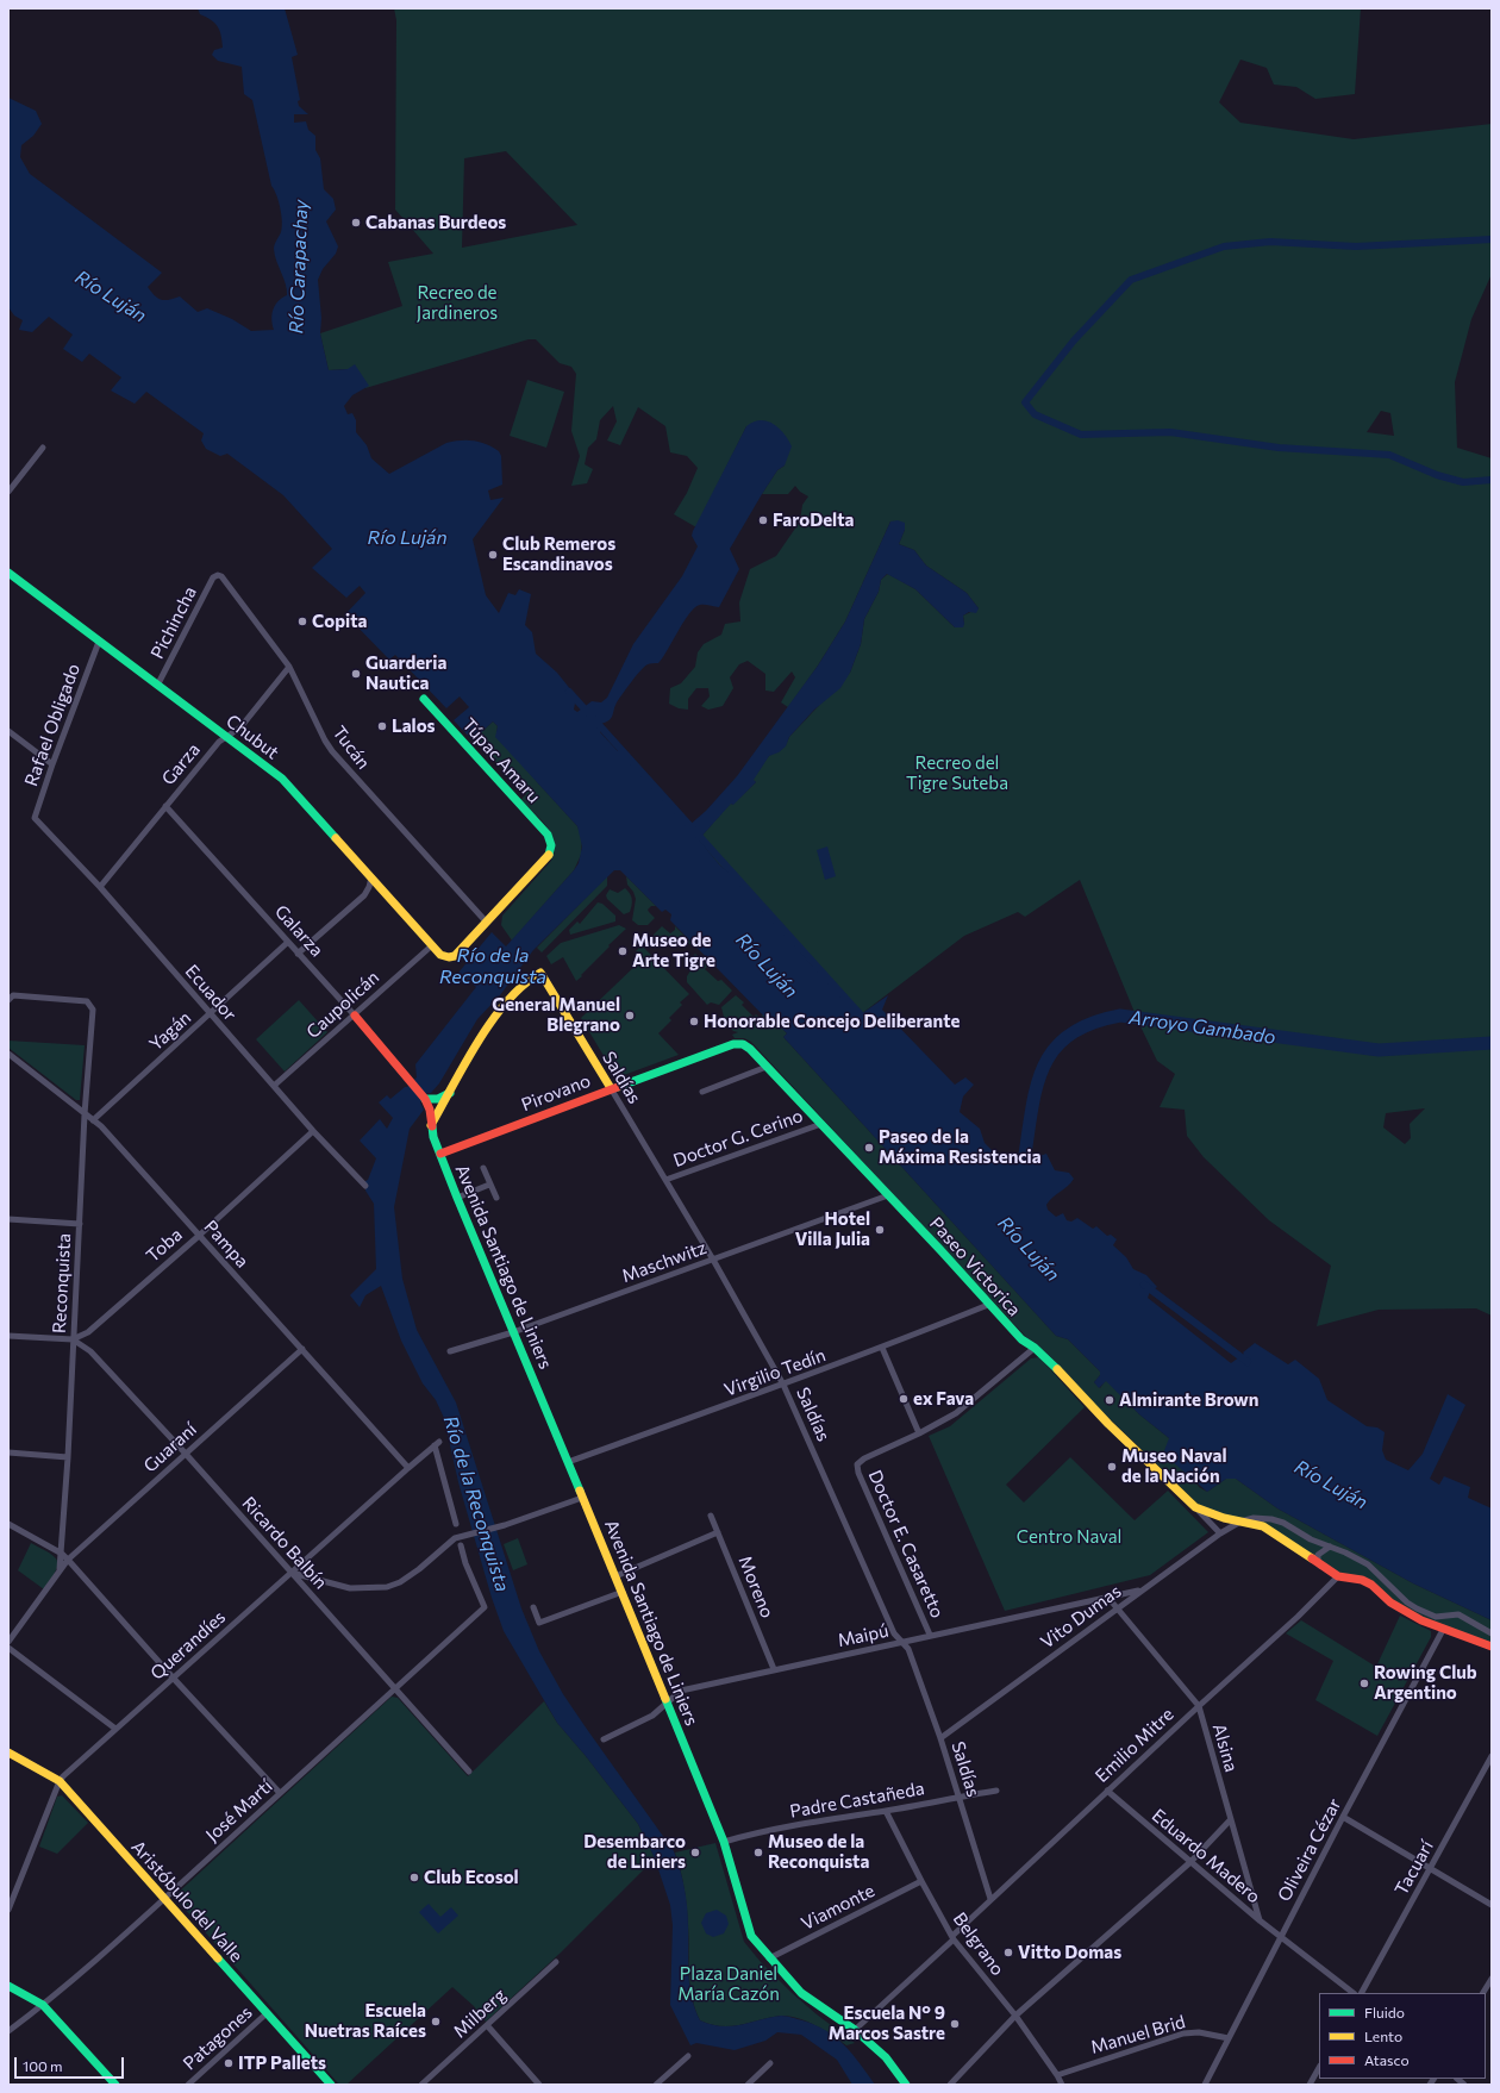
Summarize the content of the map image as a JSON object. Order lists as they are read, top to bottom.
{
  "streets": {
    "street": [
      "Pichincha",
      "Rafael Obligado",
      "Chubut",
      "Tucán",
      "Túpac Amaru",
      "Garza",
      "Galarza",
      "Ecuador",
      "Caupolicán",
      "Yagán",
      "Saldías",
      "Pirovano",
      "Doctor G. Cerino",
      "Pampa",
      "Toba",
      "Maschwitz",
      "Avenida Santiago de Liniers",
      "Paseo Victorica",
      "Reconquista",
      "Virgilio Tedín",
      "Guaraní",
      "Ricardo Balbín",
      "Doctor E. Casaretto",
      "Moreno",
      "Vito Dumas",
      "Maipú",
      "Querandíes",
      "Emilio Mitre",
      "Alsina",
      "Padre Castañeda",
      "José Martí",
      "Oliveira Cézar",
      "Eduardo Madero",
      "Tacuarí",
      "Aristóbulo del Valle",
      "Viamonte",
      "Belgrano",
      "Milberg",
      "Manuel Brid",
      "Patagones"
    ]
  },
  "crossings": [
    ["Pichincha", "Chubut"],
    ["Pichincha", "Tucán"],
    ["Rafael Obligado", "Chubut"],
    ["Rafael Obligado", "Ecuador"],
    ["Chubut", "Tucán"],
    ["Chubut", "Túpac Amaru"],
    ["Chubut", "Garza"],
    ["Chubut", "Caupolicán"],
    ["Tucán", "Túpac Amaru"],
    ["Tucán", "Garza"],
    ["Garza", "Galarza"],
    ["Garza", "Ecuador"],
    ["Galarza", "Caupolicán"],
    ["Galarza", "Yagán"],
    ["Galarza", "Avenida Santiago de Liniers"],
    ["Ecuador", "Caupolicán"],
    ["Ecuador", "Yagán"],
    ["Ecuador", "Toba"],
    ["Yagán", "Pampa"],
    ["Saldías", "Pirovano"],
    ["Saldías", "Doctor G. Cerino"],
    ["Saldías", "Maschwitz"],
    ["Saldías", "Virgilio Tedín"],
    ["Saldías", "Vito Dumas"],
    ["Saldías", "Maipú"],
    ["Saldías", "Emilio Mitre"],
    ["Saldías", "Padre Castañeda"],
    ["Pirovano", "Avenida Santiago de Liniers"],
    ["Pirovano", "Paseo Victorica"],
    ["Doctor G. Cerino", "Paseo Victorica"],
    ["Pampa", "Toba"],
    ["Pampa", "Reconquista"],
    ["Pampa", "Guaraní"],
    ["Pampa", "Querandíes"],
    ["Toba", "Reconquista"],
    ["Toba", "Ricardo Balbín"],
    ["Maschwitz", "Avenida Santiago de Liniers"],
    ["Maschwitz", "Paseo Victorica"],
    ["Avenida Santiago de Liniers", "Virgilio Tedín"],
    ["Avenida Santiago de Liniers", "Maipú"],
    ["Avenida Santiago de Liniers", "Emilio Mitre"],
    ["Avenida Santiago de Liniers", "Padre Castañeda"],
    ["Avenida Santiago de Liniers", "Viamonte"],
    ["Paseo Victorica", "Virgilio Tedín"],
    ["Paseo Victorica", "Vito Dumas"],
    ["Paseo Victorica", "Emilio Mitre"],
    ["Paseo Victorica", "Oliveira Cézar"],
    ["Reconquista", "Guaraní"],
    ["Reconquista", "Ricardo Balbín"],
    ["Guaraní", "Ricardo Balbín"],
    ["Ricardo Balbín", "Querandíes"],
    ["Ricardo Balbín", "José Martí"],
    ["Doctor E. Casaretto", "Maipú"],
    ["Moreno", "Maipú"],
    ["Vito Dumas", "Maipú"],
    ["Vito Dumas", "Alsina"],
    ["Maipú", "Alsina"],
    ["Querandíes", "Aristóbulo del Valle"],
    ["Emilio Mitre", "Alsina"],
    ["Emilio Mitre", "Eduardo Madero"],
    ["Emilio Mitre", "Belgrano"],
    ["Alsina", "Eduardo Madero"],
    ["Padre Castañeda", "Belgrano"],
    ["José Martí", "Aristóbulo del Valle"],
    ["Oliveira Cézar", "Eduardo Madero"],
    ["Oliveira Cézar", "Manuel Brid"],
    ["Aristóbulo del Valle", "Patagones"],
    ["Viamonte", "Belgrano"],
    ["Belgrano", "Manuel Brid"]
  ],
  "water": [
    "Río Carapachay",
    "Río Luján",
    "Río de la Reconquista",
    "Arroyo Gambado"
  ],
  "parks": [
    "Recreo de Jardineros",
    "Recreo del Tigre Suteba",
    "Centro Naval",
    "Plaza Daniel María Cazón"
  ],
  "places": [
    "Cabanas Burdeos",
    "FaroDelta",
    "Club Remeros Escandinavos",
    "Copita",
    "Guarderia Nautica",
    "Lalos",
    "Museo de Arte Tigre",
    "General Manuel Blegrano",
    "Honorable Concejo Deliberante",
    "Paseo de la Máxima Resistencia",
    "Hotel Villa Julia",
    "ex Fava",
    "Almirante Brown",
    "Museo Naval de la Nación",
    "Rowing Club Argentino",
    "Desembarco de Liniers",
    "Museo de la Reconquista",
    "Club Ecosol",
    "Vitto Domas",
    "Escuela Nuetras Raíces",
    "Escuela N° 9 Marcos Sastre",
    "ITP Pallets"
  ],
  "legend": ["Fluido", "Lento", "Atasco"],
  "scale_bar": "100 m"
}
